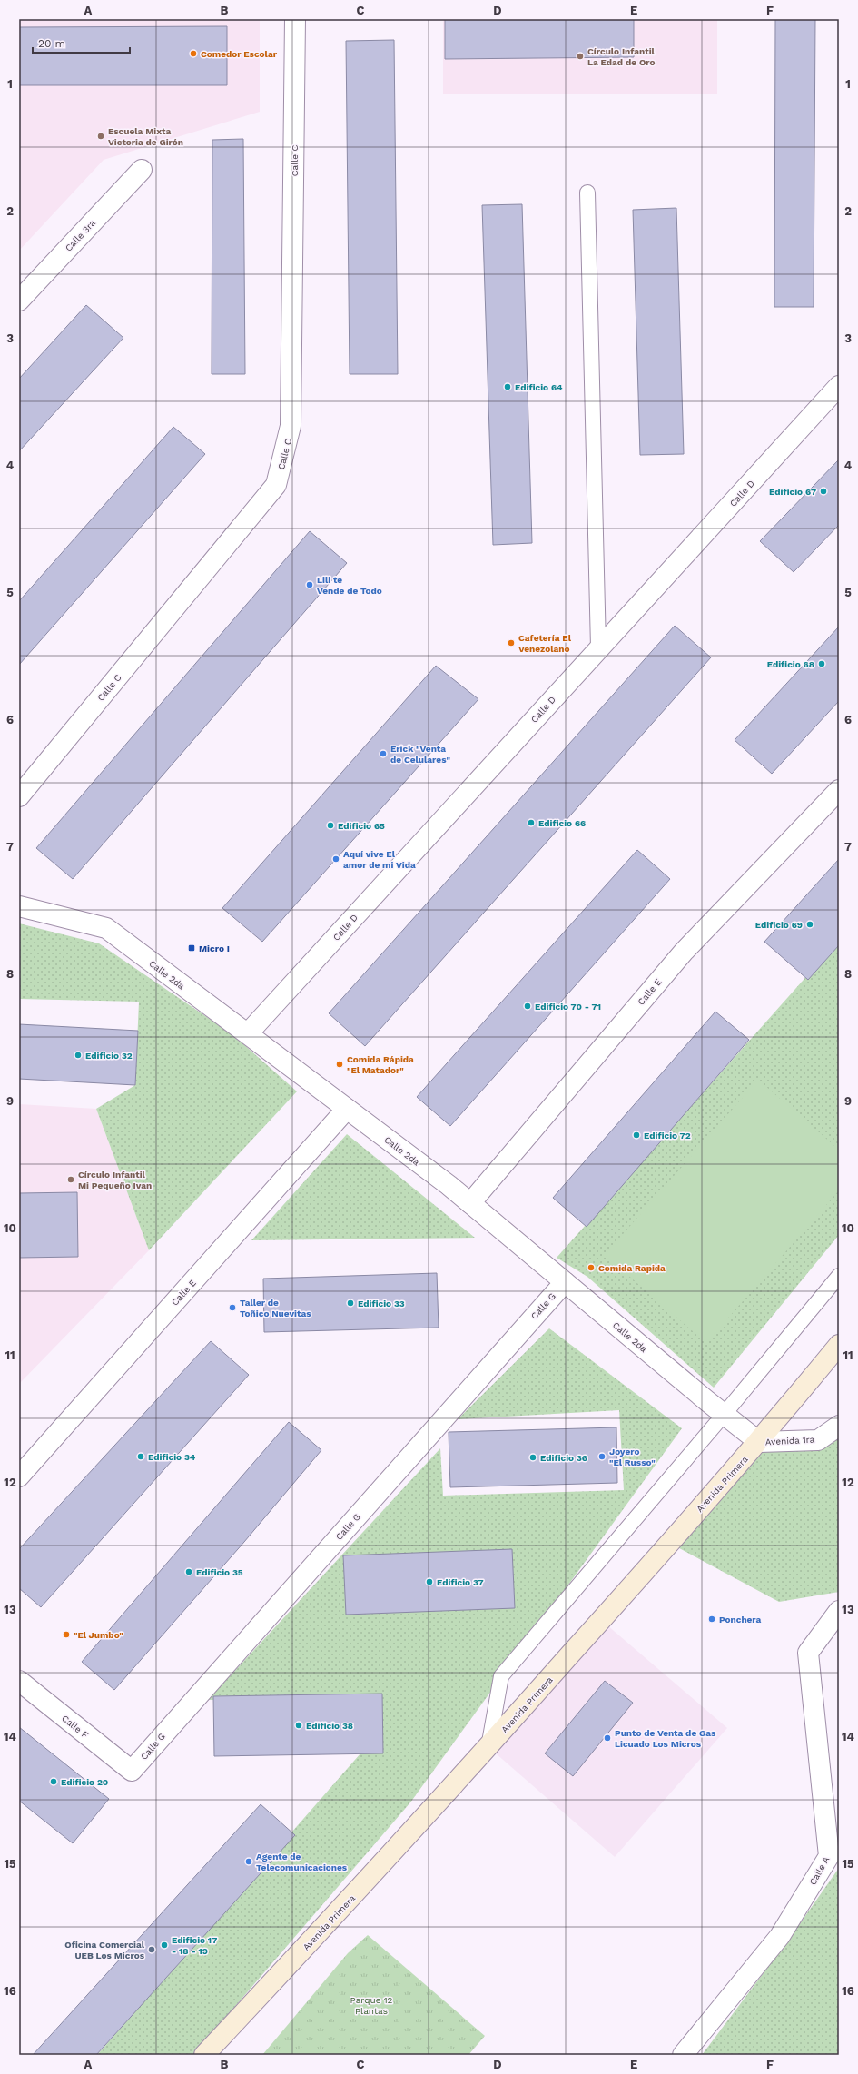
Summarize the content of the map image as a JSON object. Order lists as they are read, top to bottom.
{
  "streets": {
    "main road": ["Avenida Primera"],
    "street": [
      "Calle C",
      "Calle 3ra",
      "Calle D",
      "Calle 2da",
      "Calle E",
      "Calle G",
      "Avenida 1ra",
      "Calle F",
      "Calle A"
    ]
  },
  "crossings": [
    ["Calle D", "Calle 2da"],
    ["Calle 2da", "Calle E"],
    ["Calle 2da", "Calle G"],
    ["Calle 2da", "Avenida 1ra"],
    ["Calle 2da", "Avenida Primera"],
    ["Calle G", "Calle F"],
    ["Avenida 1ra", "Avenida Primera"]
  ],
  "parks": ["Parque 12 Plantas"],
  "places": {
    "other": [
      "Comedor Escolar",
      "Círculo Infantil La Edad de Oro",
      "Escuela Mixta Victoria de Girón",
      "Edificio 64",
      "Edificio 67",
      "Lili te Vende de Todo",
      "Cafetería El Venezolano",
      "Edificio 68",
      "Erick \"Venta de Celulares\"",
      "Edificio 66",
      "Edificio 65",
      "Aquí vive El amor de mi Vida",
      "Edificio 69",
      "Edificio 70 - 71",
      "Edificio 32",
      "Comida Rápida \"El Matador\"",
      "Edificio 72",
      "Círculo Infantil Mi Pequeño Ivan",
      "Comida Rapida",
      "Edificio 33",
      "Taller de Toñico Nuevitas",
      "Edificio 34",
      "Joyero \"El Russo\"",
      "Edificio 36",
      "Edificio 35",
      "Edificio 37",
      "Ponchera",
      "\"El Jumbo\"",
      "Edificio 38",
      "Punto de Venta de Gas Licuado Los Micros",
      "Edificio 20",
      "Agente de Telecomunicaciones",
      "Edificio 17 - 18 - 19",
      "Oficina Comercial UEB Los Micros"
    ],
    "transit": ["Micro I"]
  },
  "scale_bar": "20 m",
  "grid": {
    "columns": [
      "A",
      "B",
      "C",
      "D",
      "E",
      "F"
    ],
    "rows": [
      "1",
      "2",
      "3",
      "4",
      "5",
      "6",
      "7",
      "8",
      "9",
      "10",
      "11",
      "12",
      "13",
      "14",
      "15",
      "16"
    ]
  }
}
